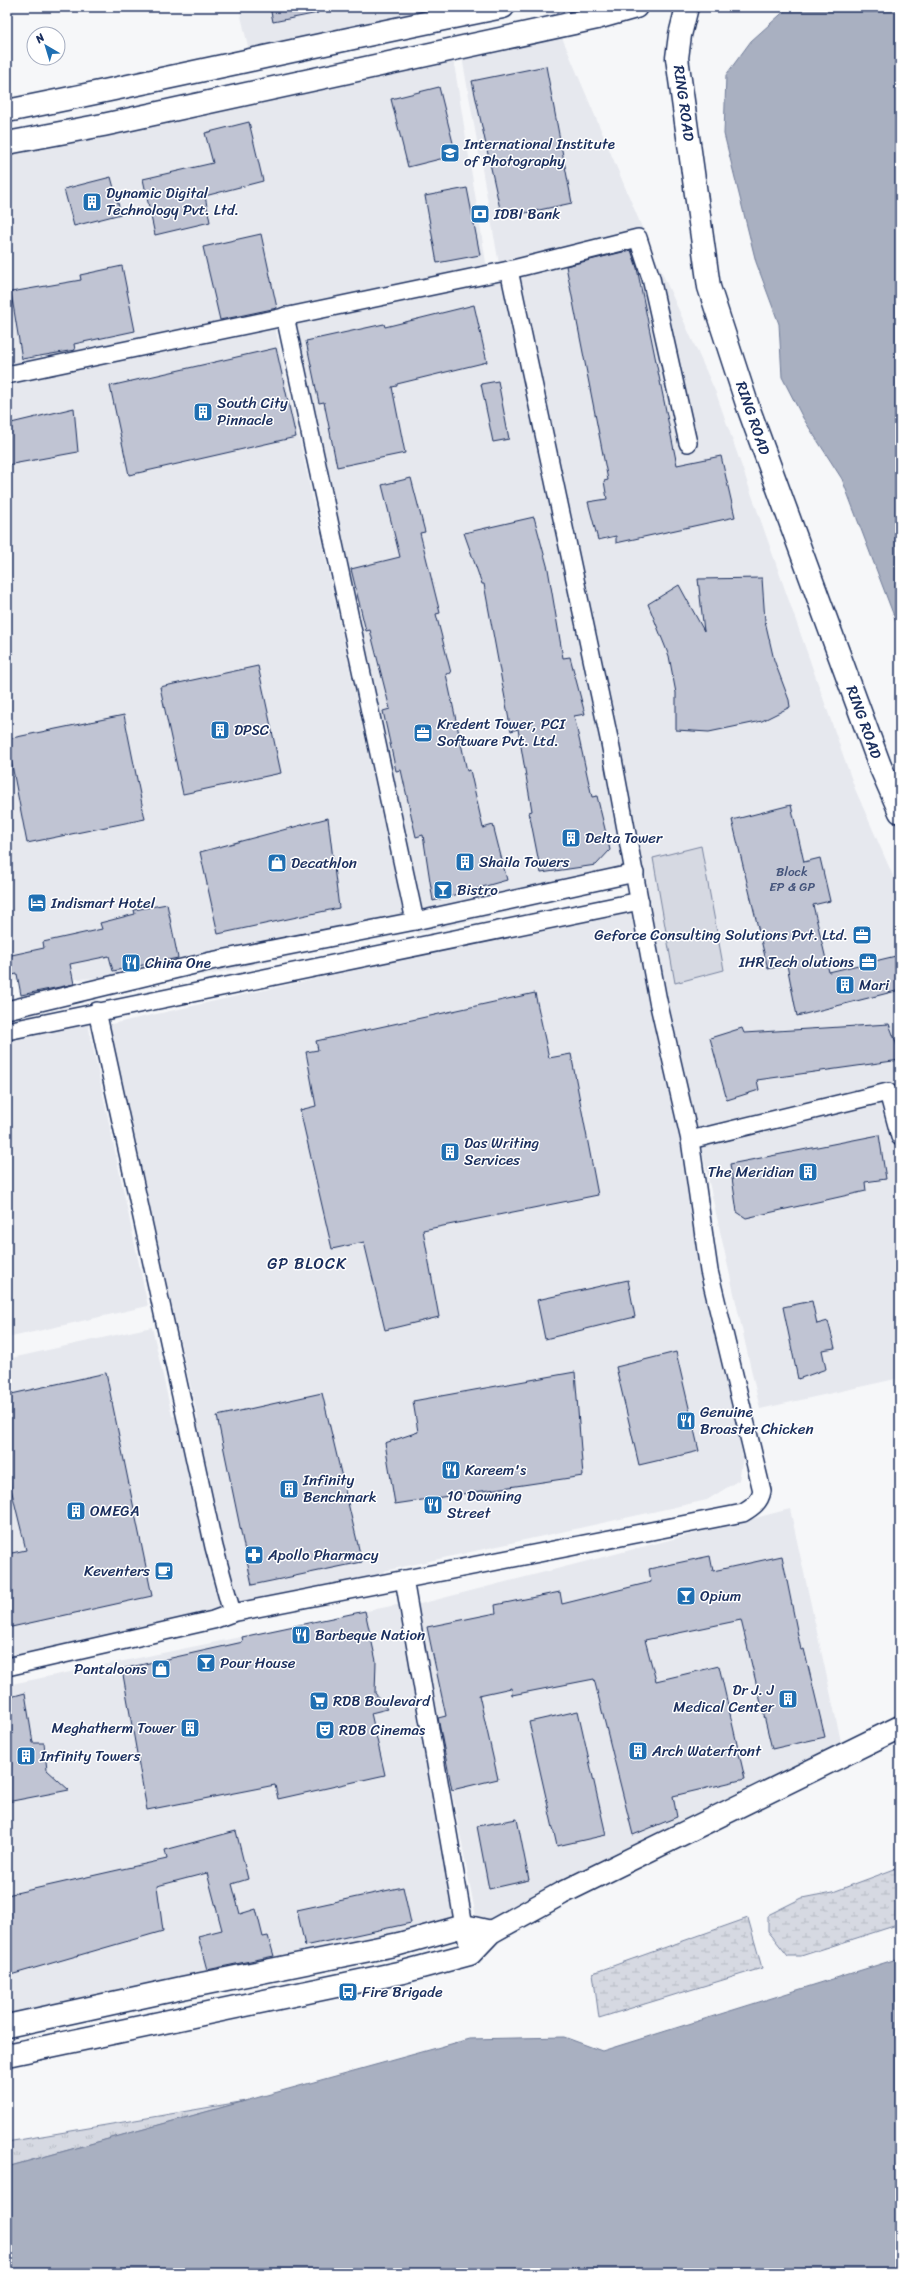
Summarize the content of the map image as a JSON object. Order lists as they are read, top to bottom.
{
  "streets": {
    "street": ["RING ROAD"]
  },
  "districts": ["GP BLOCK"],
  "places": {
    "school or university": ["International Institute of Photography"],
    "building": [
      "Dynamic Digital Technology Pvt. Ltd.",
      "South City Pinnacle",
      "DPSC",
      "Delta Tower",
      "Shaila Towers",
      "Mari",
      "Das Writing Services",
      "The Meridian",
      "Infinity Benchmark",
      "OMEGA",
      "Dr J. J Medical Center",
      "Meghatherm Tower",
      "Arch Waterfront",
      "Infinity Towers"
    ],
    "bank": ["IDBI Bank"],
    "office": ["Kredent Tower, PCI Software Pvt. Ltd.", "Geforce Consulting Solutions Pvt. Ltd.", "IHR Tech olutions"],
    "shop": ["Decathlon", "Pantaloons"],
    "bar": ["Bistro", "Opium", "Pour House"],
    "hotel": ["Indismart Hotel"],
    "restaurant": [
      "China One",
      "Genuine Broaster Chicken",
      "Kareem's",
      "10 Downing Street",
      "Barbeque Nation"
    ],
    "pharmacy": ["Apollo Pharmacy"],
    "cafe": ["Keventers"],
    "supermarket": ["RDB Boulevard"],
    "theatre": ["RDB Cinemas"],
    "bus stop": ["Fire Brigade"]
  },
  "house_numbers": ["Block EP & GP"],
  "north": "top left"
}
